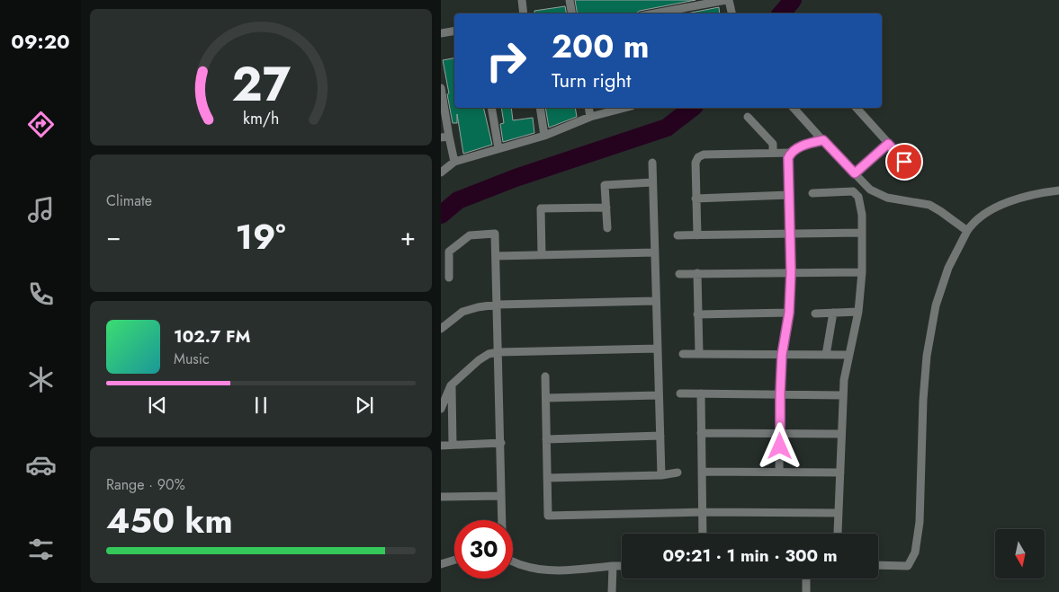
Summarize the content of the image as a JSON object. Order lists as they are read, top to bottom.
{
  "north": "bottom",
  "page": {
    "tabs": "09:20",
    "turn": ["200 m", "Turn right"],
    "tile": [
      "Climate",
      ["Range · 90%", "450 km"]
    ],
    "heat": ["−", "19°", "+"],
    "song": ["102.7 FM", "Music"],
    "limit": "30",
    "trip": "09:21 · 1 min · 300 m",
    "gauge": ["27", "km/h"]
  }
}
